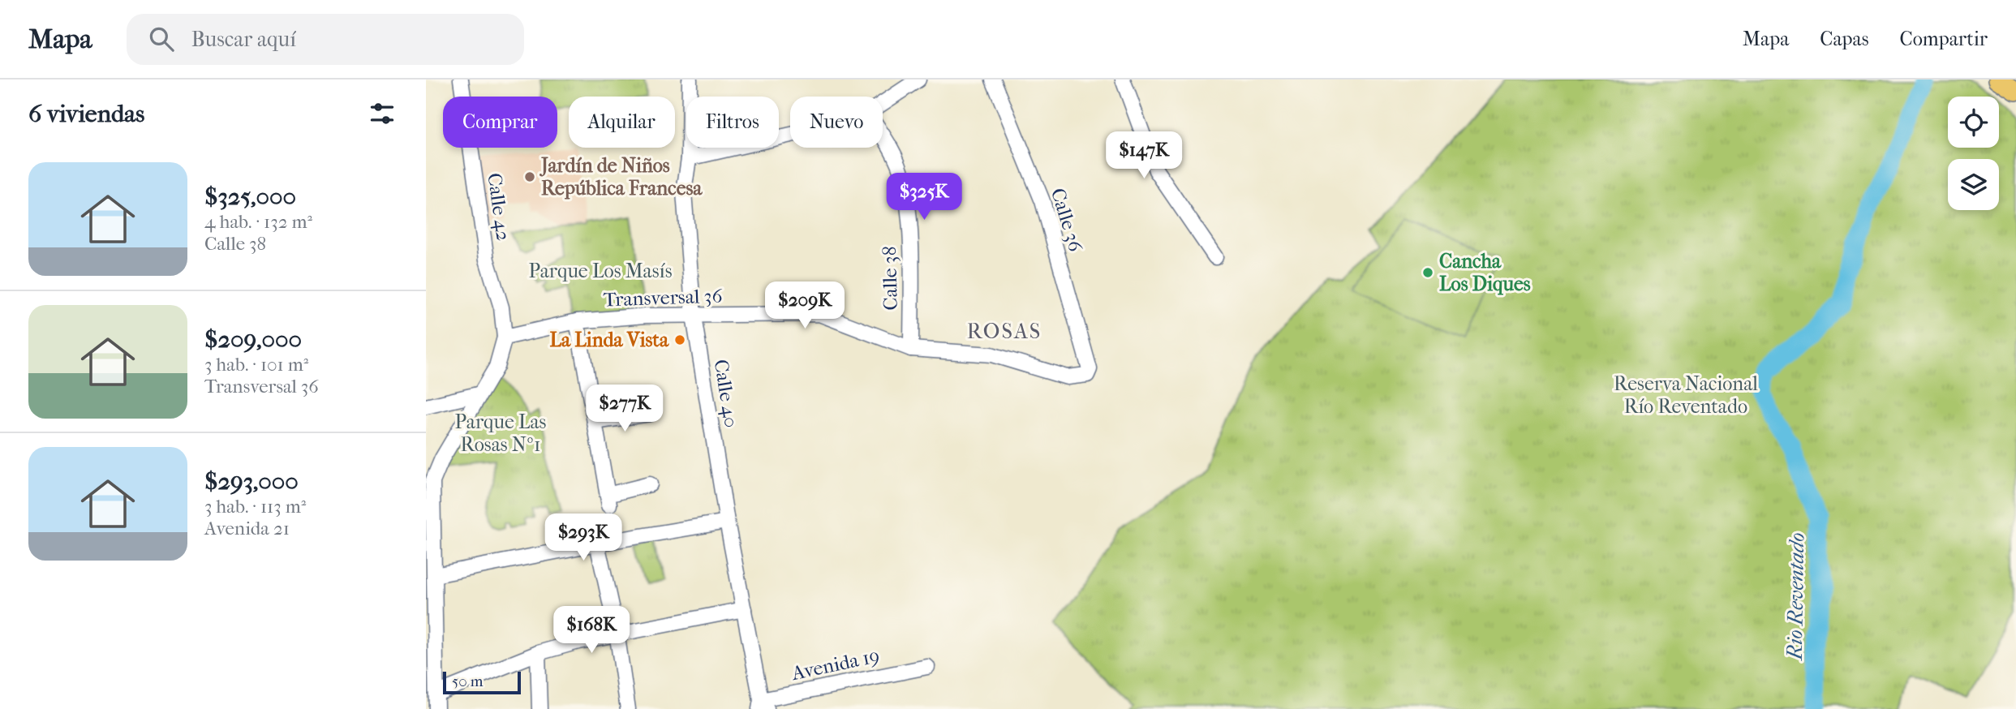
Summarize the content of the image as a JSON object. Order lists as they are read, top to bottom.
{
  "streets": {
    "street": [
      "Calle 42",
      "Calle 36",
      "Calle 38",
      "Transversal 36",
      "Calle 40",
      "Avenida 19"
    ]
  },
  "crossings": [
    ["Calle 42", "Transversal 36"],
    ["Calle 36", "Transversal 36"],
    ["Calle 38", "Transversal 36"],
    ["Transversal 36", "Calle 40"],
    ["Calle 40", "Avenida 19"]
  ],
  "districts": ["ROSAS"],
  "water": ["Rio Reventado"],
  "parks": ["Parque Los Masís", "Reserva Nacional Río Reventado", "Parque Las Rosas Nº1"],
  "places": ["Jardín de Niños República Francesa", "Cancha Los Diques", "La Linda Vista"],
  "scale_bar": "50 m",
  "page": {
    "header": "Mapa",
    "search": "Buscar aquí",
    "nav": ["Mapa", "Capas", "Compartir"],
    "heading": "6 viviendas",
    "chip": [
      "Comprar",
      "Alquilar",
      "Filtros",
      "Nuevo"
    ],
    "price": [
      "$147K",
      "$325K",
      "$209K",
      "$277K",
      "$293K",
      "$168K"
    ],
    "list": [
      {
        "name": "$325,000",
        "note": "4 hab. · 132 m² · Calle 38"
      },
      {
        "name": "$209,000",
        "note": "3 hab. · 101 m² · Transversal 36"
      },
      {
        "name": "$293,000",
        "note": "3 hab. · 113 m² · Avenida 21"
      }
    ],
    "scale": "50 m"
  }
}
